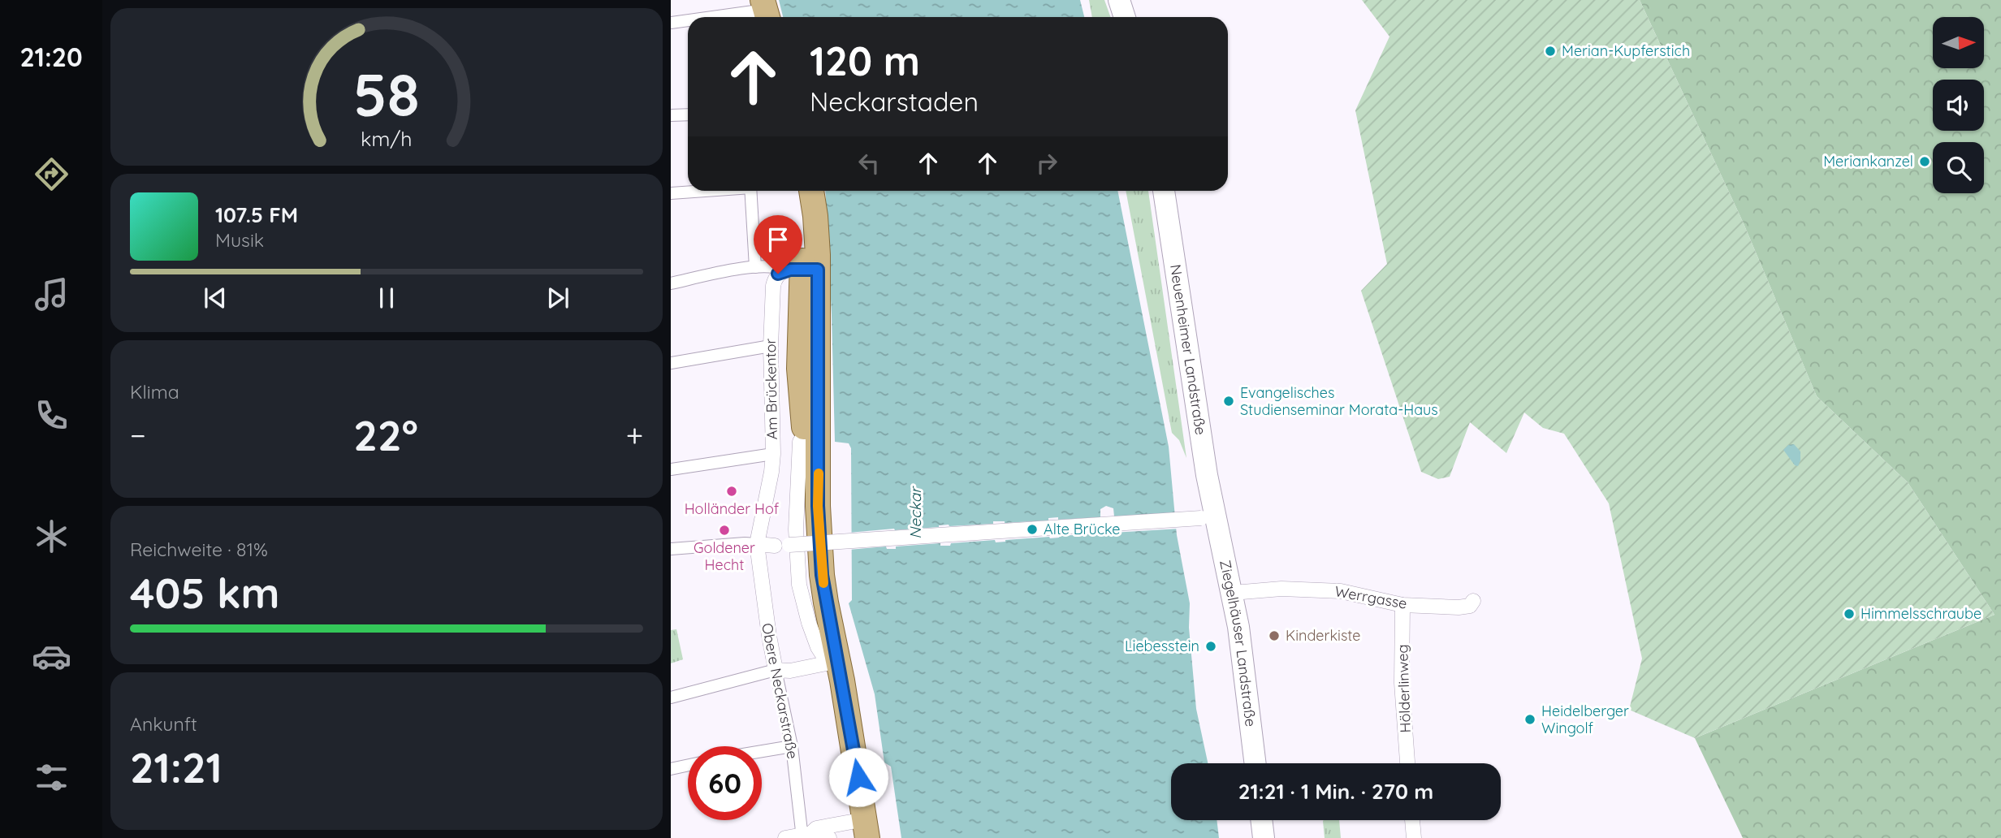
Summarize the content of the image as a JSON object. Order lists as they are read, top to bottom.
{
  "streets": {
    "main road": ["Neuenheimer Landstraße", "Ziegelhäuser Landstraße"],
    "street": [
      "Am Brückentor",
      "Werrgasse",
      "Hölderlinweg",
      "Obere Neckarstraße"
    ]
  },
  "crossings": [
    ["Neuenheimer Landstraße", "Ziegelhäuser Landstraße"],
    ["Am Brückentor", "Obere Neckarstraße"],
    ["Werrgasse", "Ziegelhäuser Landstraße"],
    ["Werrgasse", "Hölderlinweg"]
  ],
  "water": ["Neckar"],
  "places": [
    "Merian-Kupferstich",
    "Meriankanzel",
    "Evangelisches Studienseminar Morata-Haus",
    "Holländer Hof",
    "Alte Brücke",
    "Goldener Hecht",
    "Himmelsschraube",
    "Kinderkiste",
    "Liebesstein",
    "Heidelberger Wingolf"
  ],
  "north": "right",
  "page": {
    "tabs": "21:20",
    "turn": ["120 m", "Neckarstaden"],
    "song": ["107.5 FM", "Musik"],
    "tile": [
      "Klima",
      ["Reichweite · 81%", "405 km"],
      ["Ankunft", "21:21"]
    ],
    "heat": ["−", "22°", "+"],
    "limit": "60",
    "trip": "21:21 · 1 Min. · 270 m",
    "gauge": ["58", "km/h"]
  }
}
